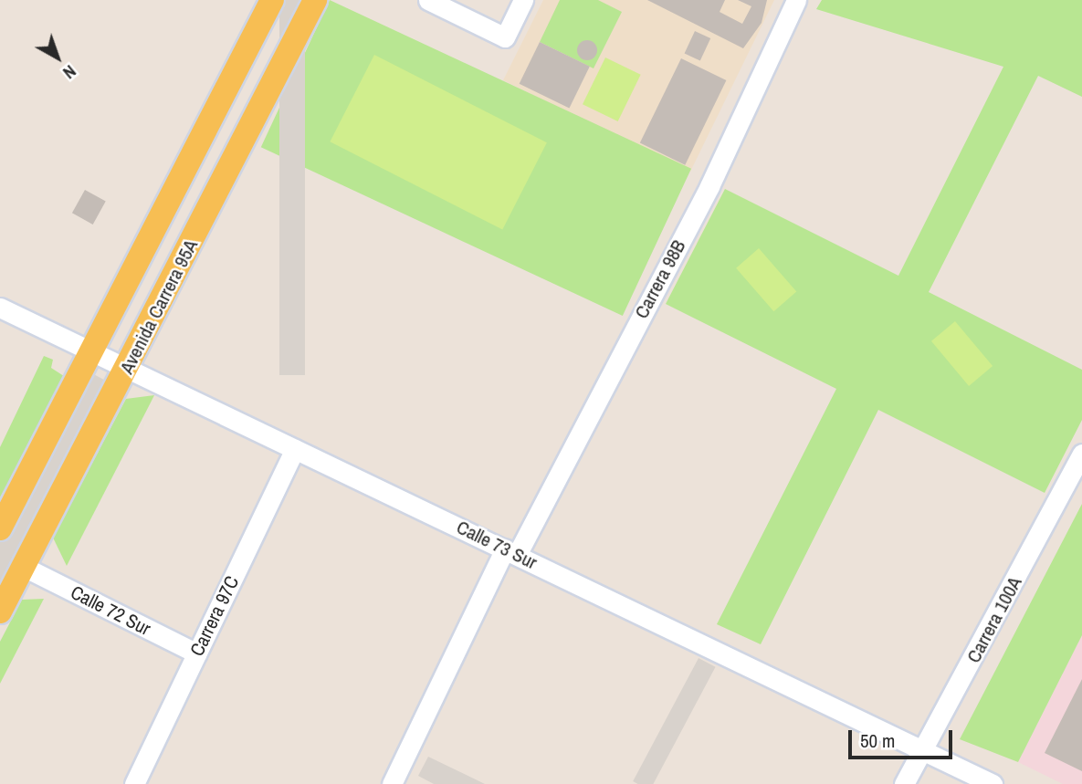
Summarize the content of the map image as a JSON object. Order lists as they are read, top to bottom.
{
  "streets": {
    "main road": ["Avenida Carrera 95A"],
    "street": [
      "Carrera 98B",
      "Calle 73 Sur",
      "Calle 72 Sur",
      "Carrera 97C",
      "Carrera 100A"
    ]
  },
  "crossings": [
    ["Carrera 98B", "Calle 73 Sur"],
    ["Avenida Carrera 95A", "Calle 73 Sur"],
    ["Avenida Carrera 95A", "Calle 72 Sur"],
    ["Calle 73 Sur", "Carrera 97C"],
    ["Calle 73 Sur", "Carrera 100A"],
    ["Calle 72 Sur", "Carrera 97C"]
  ],
  "scale_bar": "50 m",
  "north": "bottom right"
}
